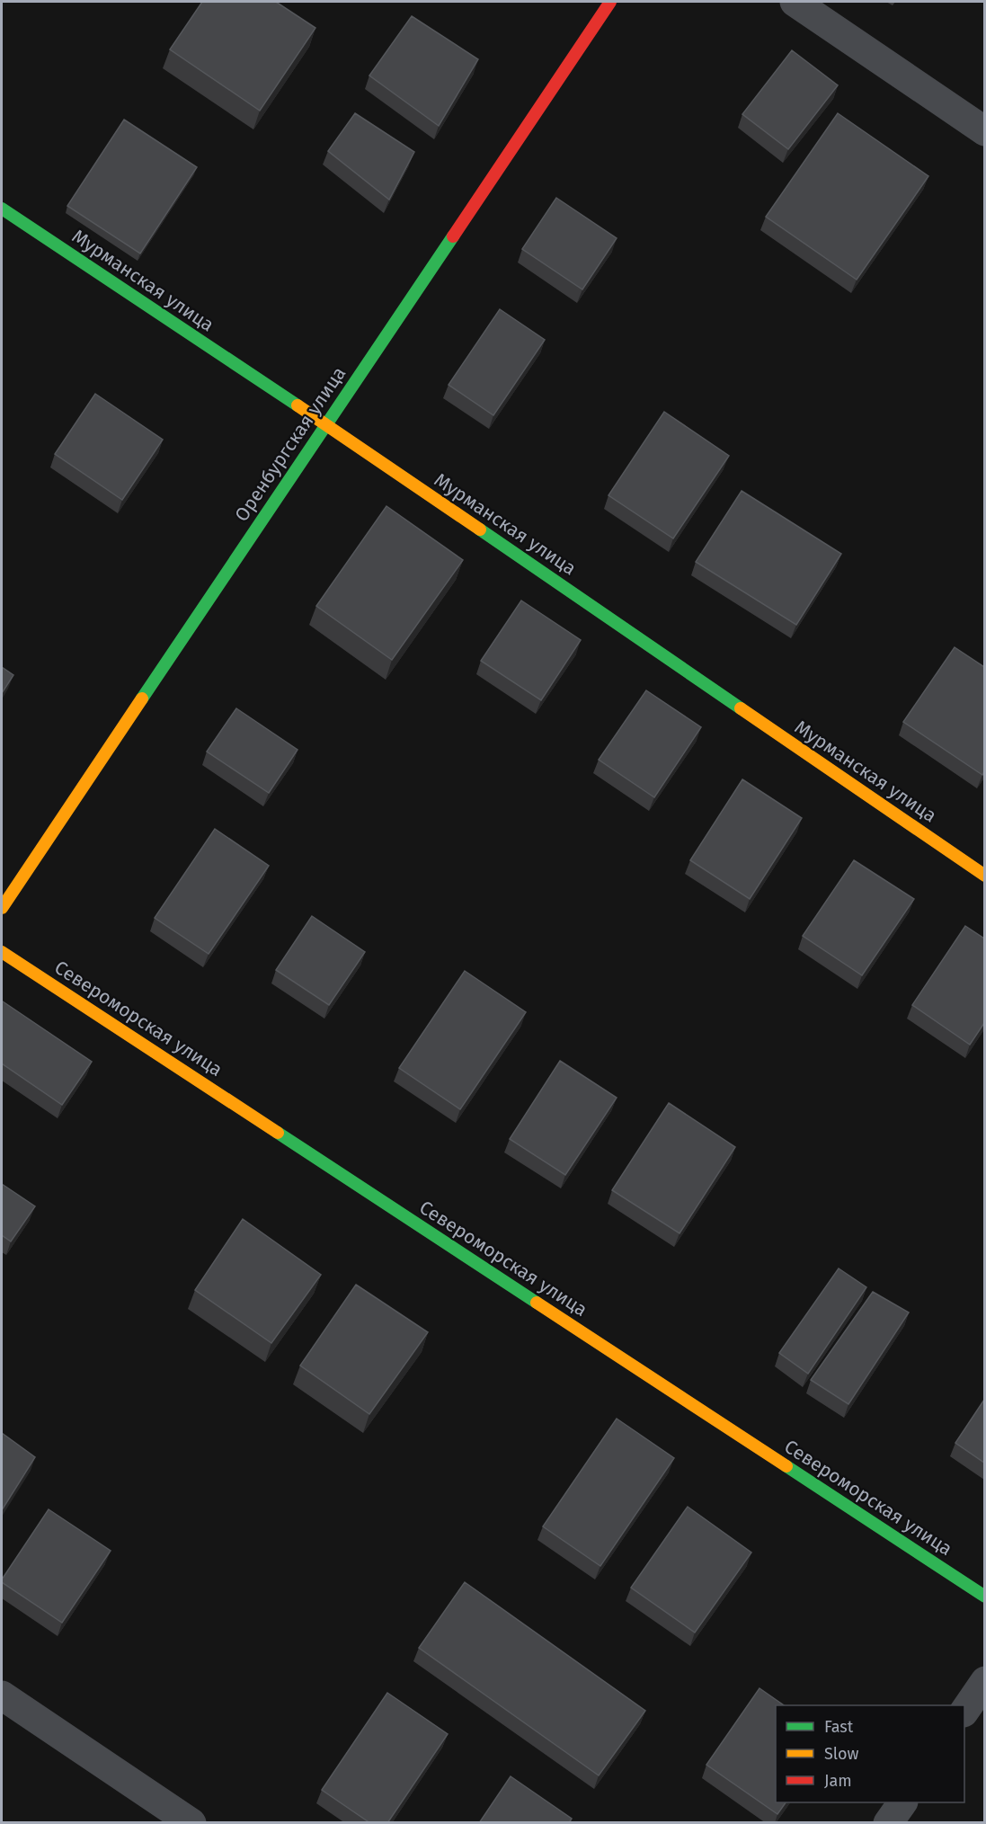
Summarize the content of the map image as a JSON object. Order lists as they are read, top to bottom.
{
  "streets": {
    "street": ["Мурманская улица", "Оренбургская улица", "Североморская улица"]
  },
  "crossings": [
    ["Мурманская улица", "Оренбургская улица"]
  ],
  "legend": ["Fast", "Slow", "Jam"]
}
